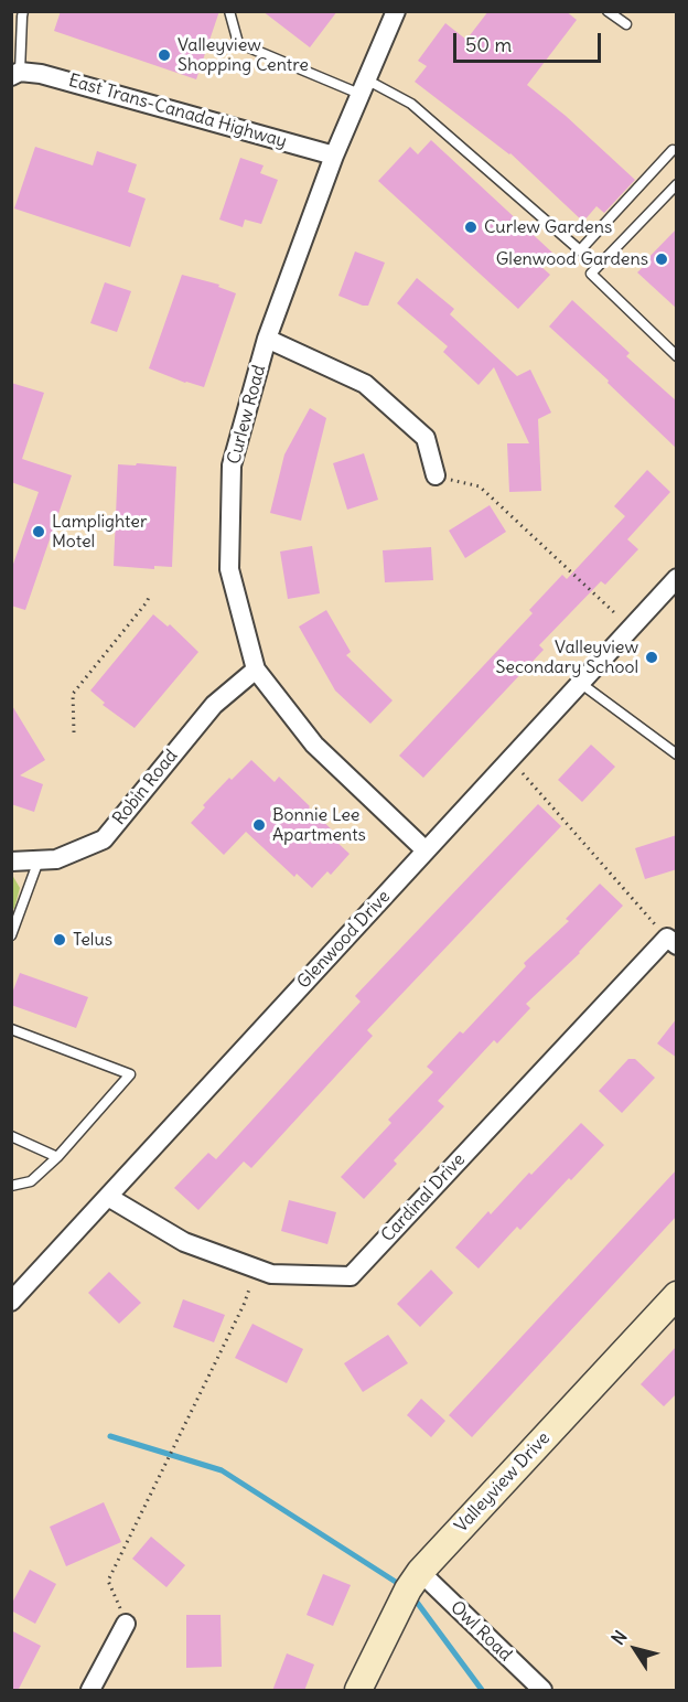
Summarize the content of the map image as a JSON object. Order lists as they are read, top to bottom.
{
  "streets": {
    "street": [
      "East Trans-Canada Highway",
      "Curlew Road",
      "Robin Road",
      "Glenwood Drive",
      "Cardinal Drive",
      "Valleyview Drive",
      "Owl Road"
    ]
  },
  "crossings": [
    ["East Trans-Canada Highway", "Curlew Road"],
    ["Curlew Road", "Robin Road"],
    ["Curlew Road", "Glenwood Drive"],
    ["Glenwood Drive", "Cardinal Drive"],
    ["Valleyview Drive", "Owl Road"]
  ],
  "places": [
    "Valleyview Shopping Centre",
    "Curlew Gardens",
    "Glenwood Gardens",
    "Lamplighter Motel",
    "Valleyview Secondary School",
    "Bonnie Lee Apartments",
    "Telus"
  ],
  "scale_bar": "50 m",
  "north": "top left"
}
